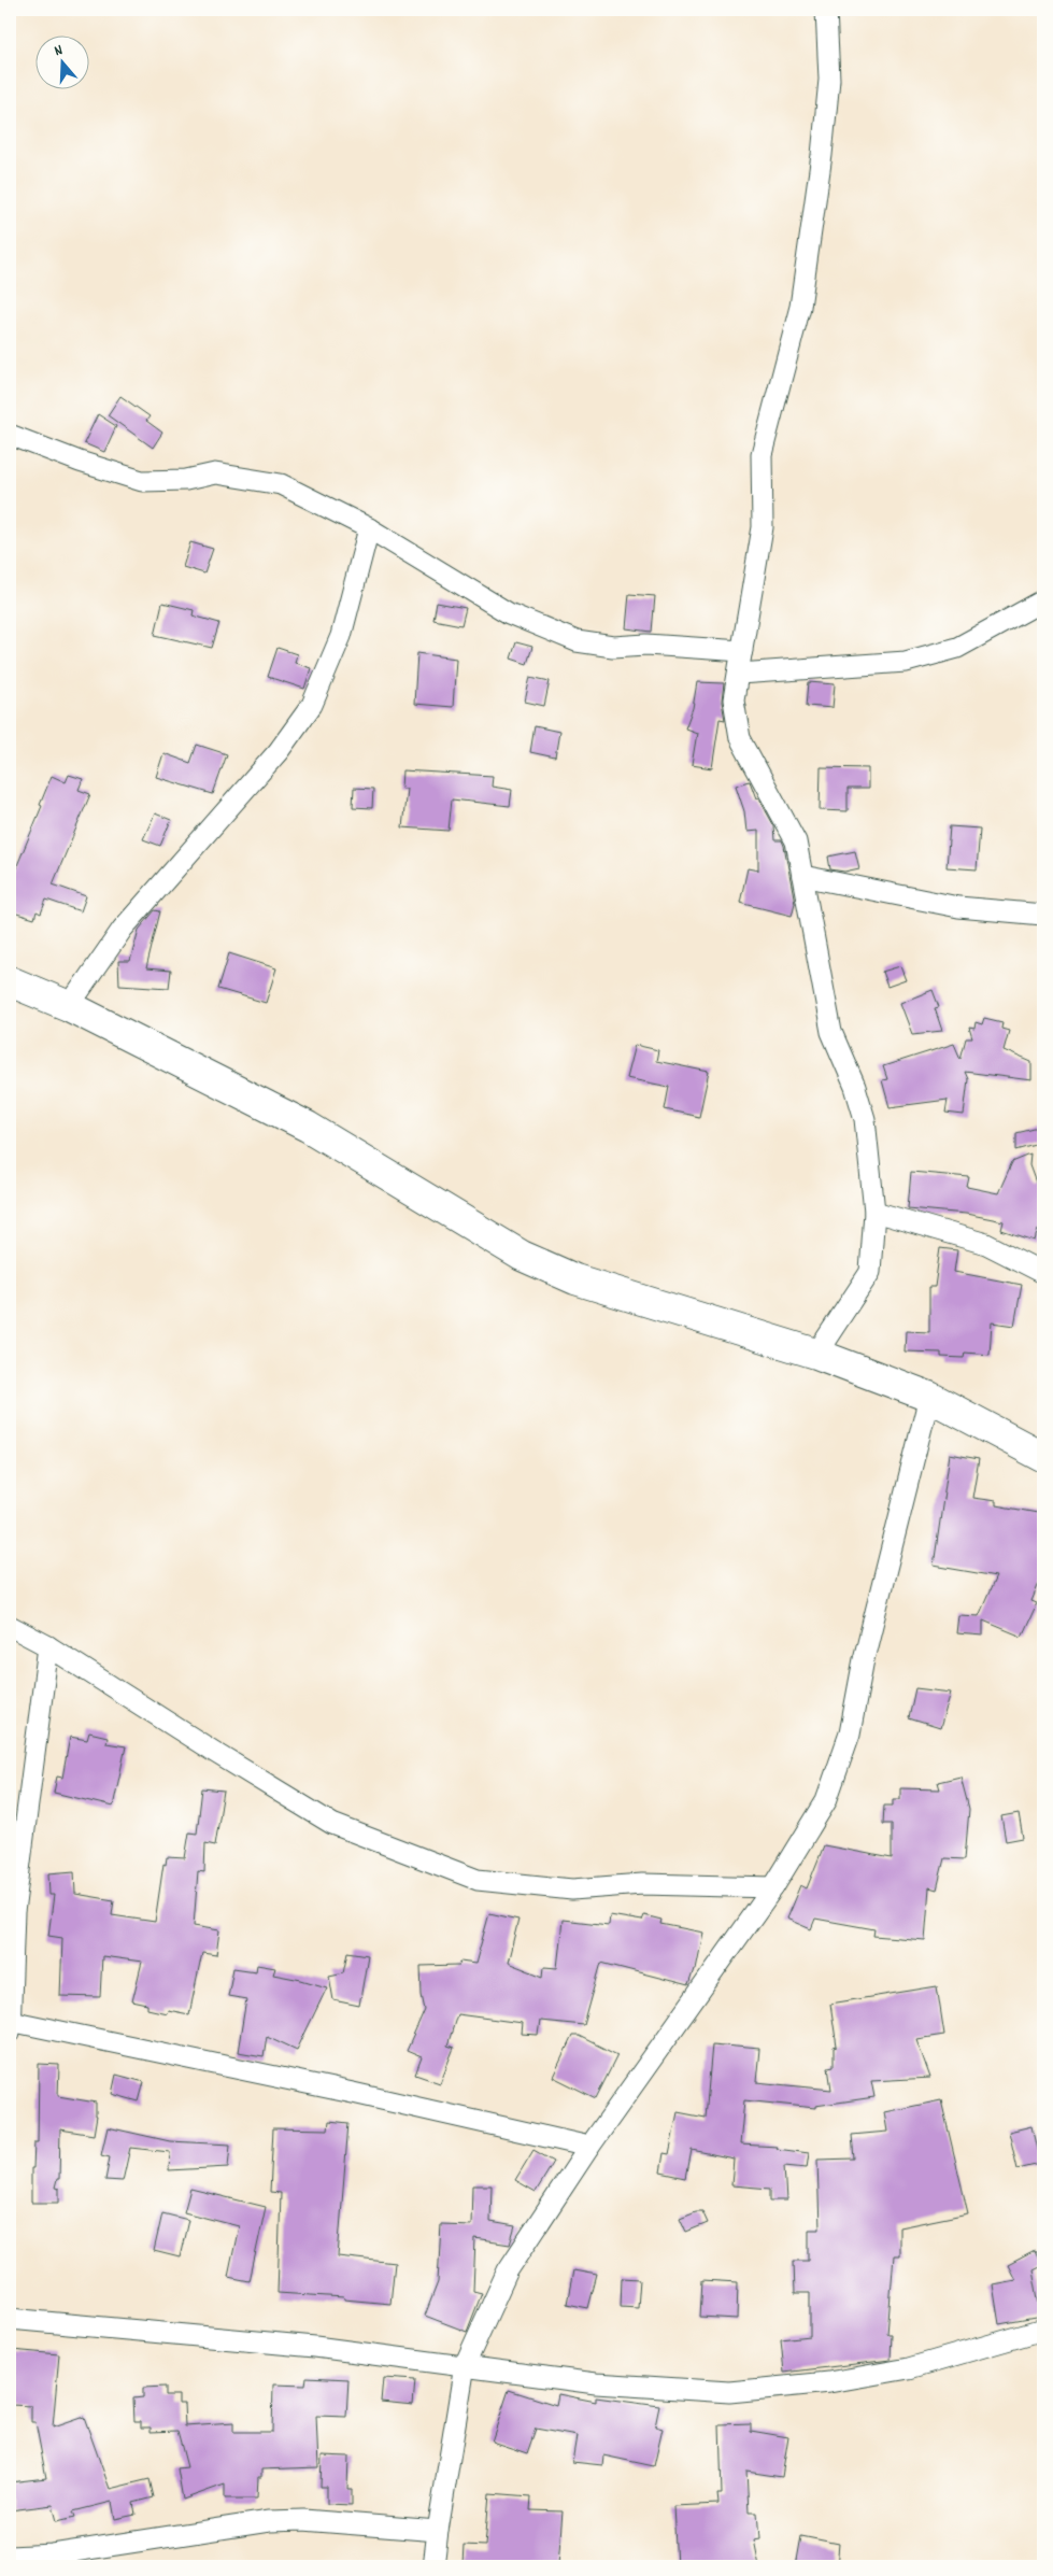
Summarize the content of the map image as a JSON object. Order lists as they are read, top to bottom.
{
  "north": "top"
}
